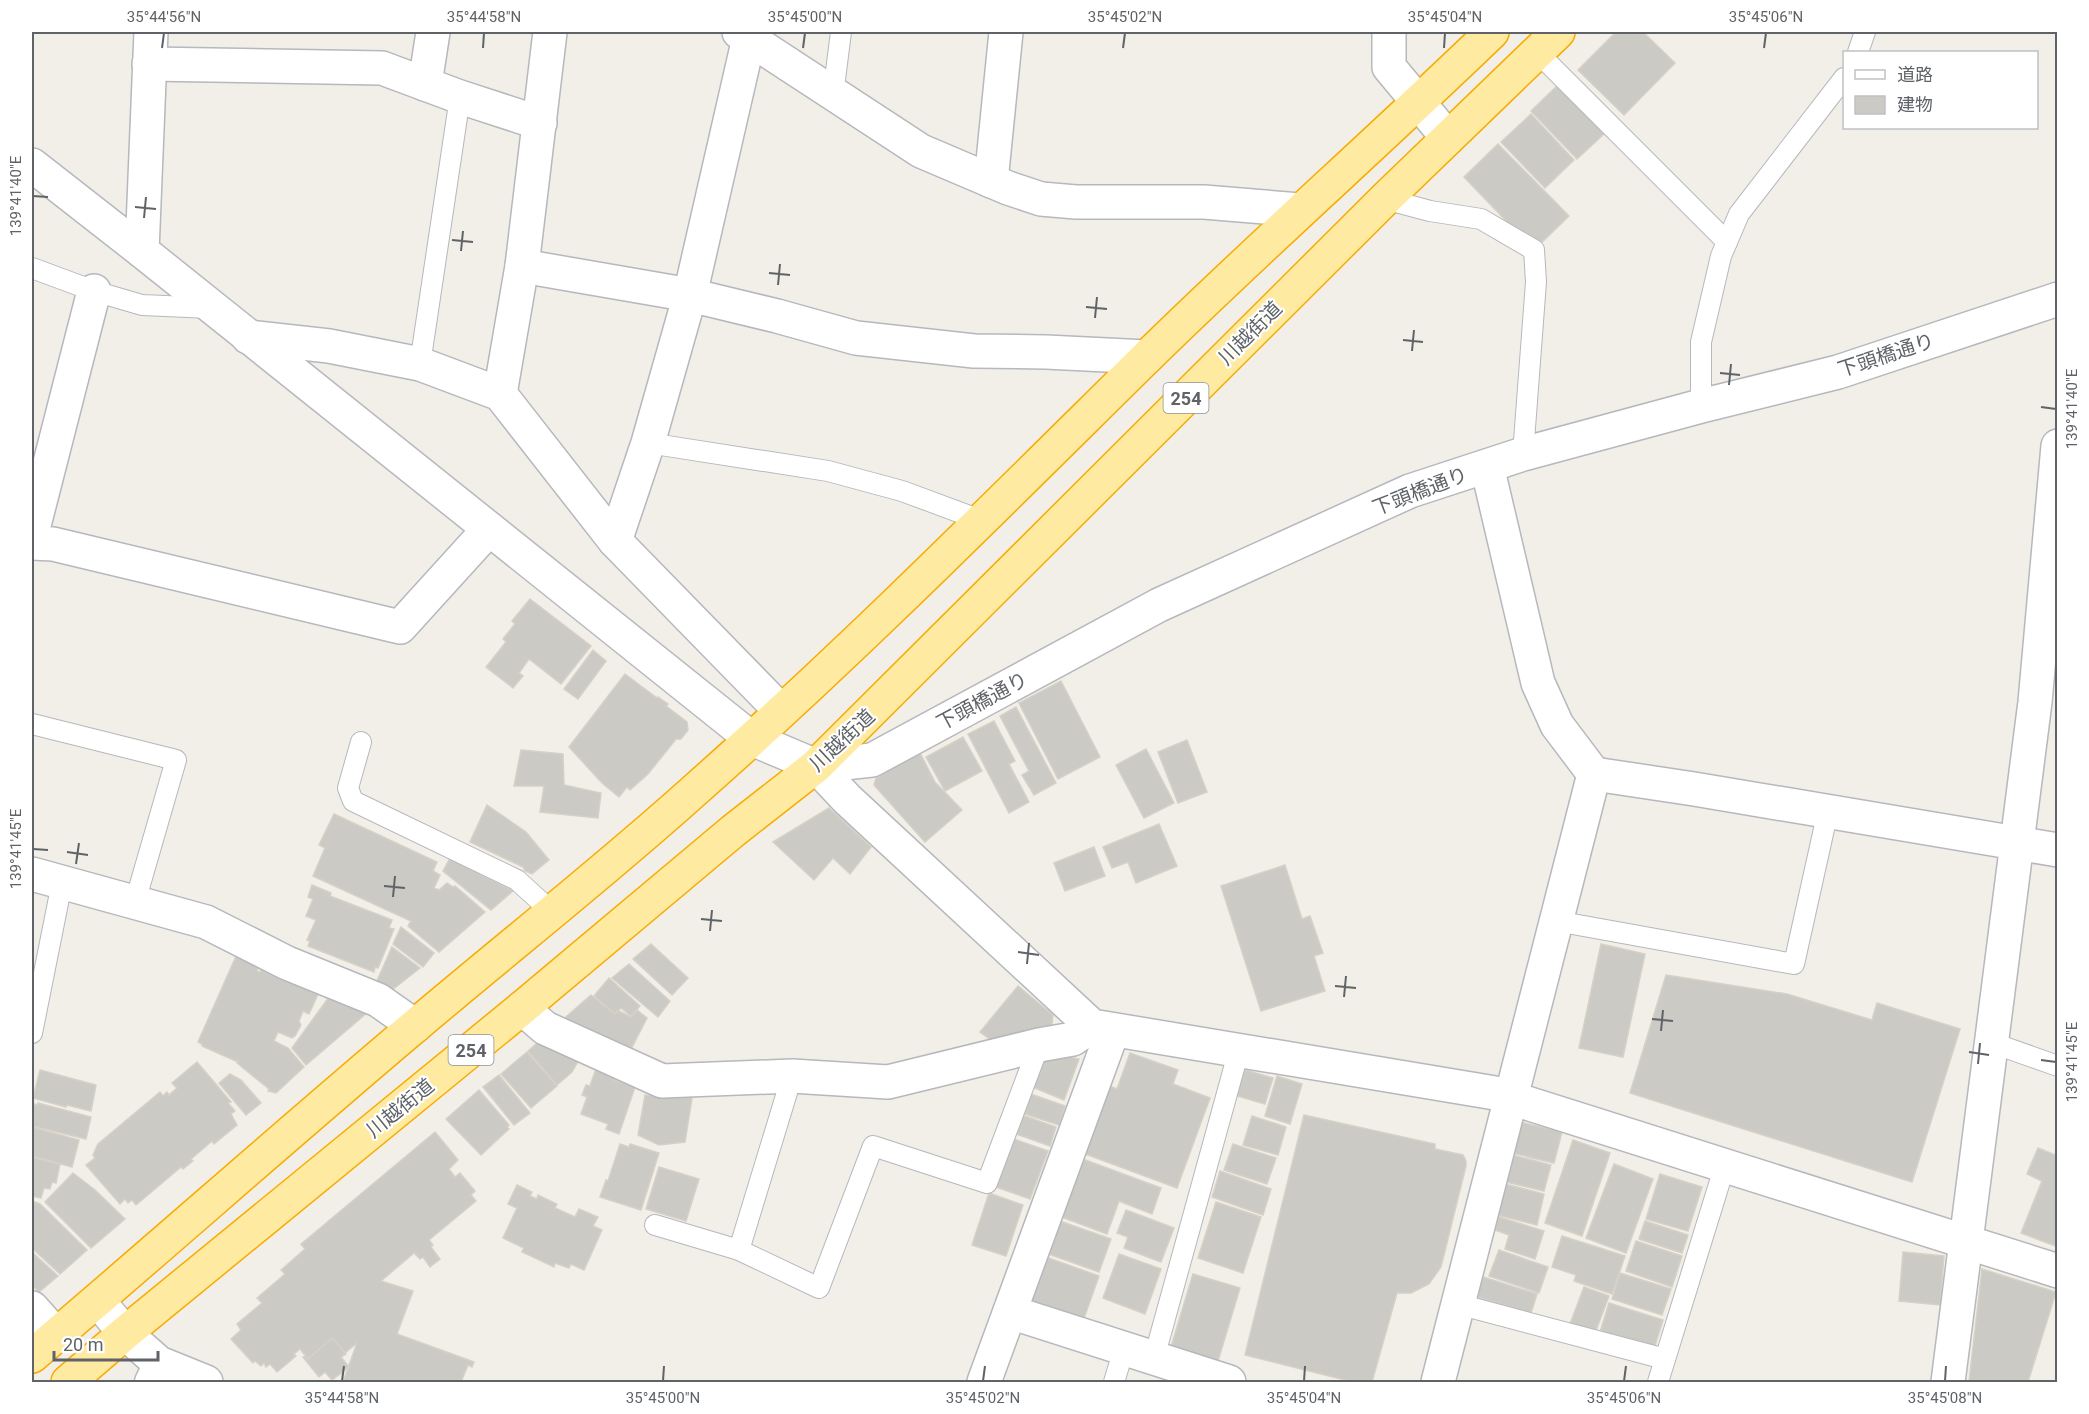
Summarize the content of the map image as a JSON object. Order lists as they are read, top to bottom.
{
  "streets": {
    "highway": ["川越街道", "254"],
    "street": ["下頭橋通り"]
  },
  "crossings": [
    ["川越街道", "下頭橋通り"]
  ],
  "legend": ["道路", "建物"],
  "scale_bar": "20 m",
  "coordinates": [
    "35°44'56\"N",
    "35°44'58\"N",
    "35°45'00\"N",
    "35°45'02\"N",
    "35°45'04\"N",
    "35°45'06\"N",
    "139°41'40\"E",
    "139°41'45\"E",
    "35°45'08\"N"
  ]
}
